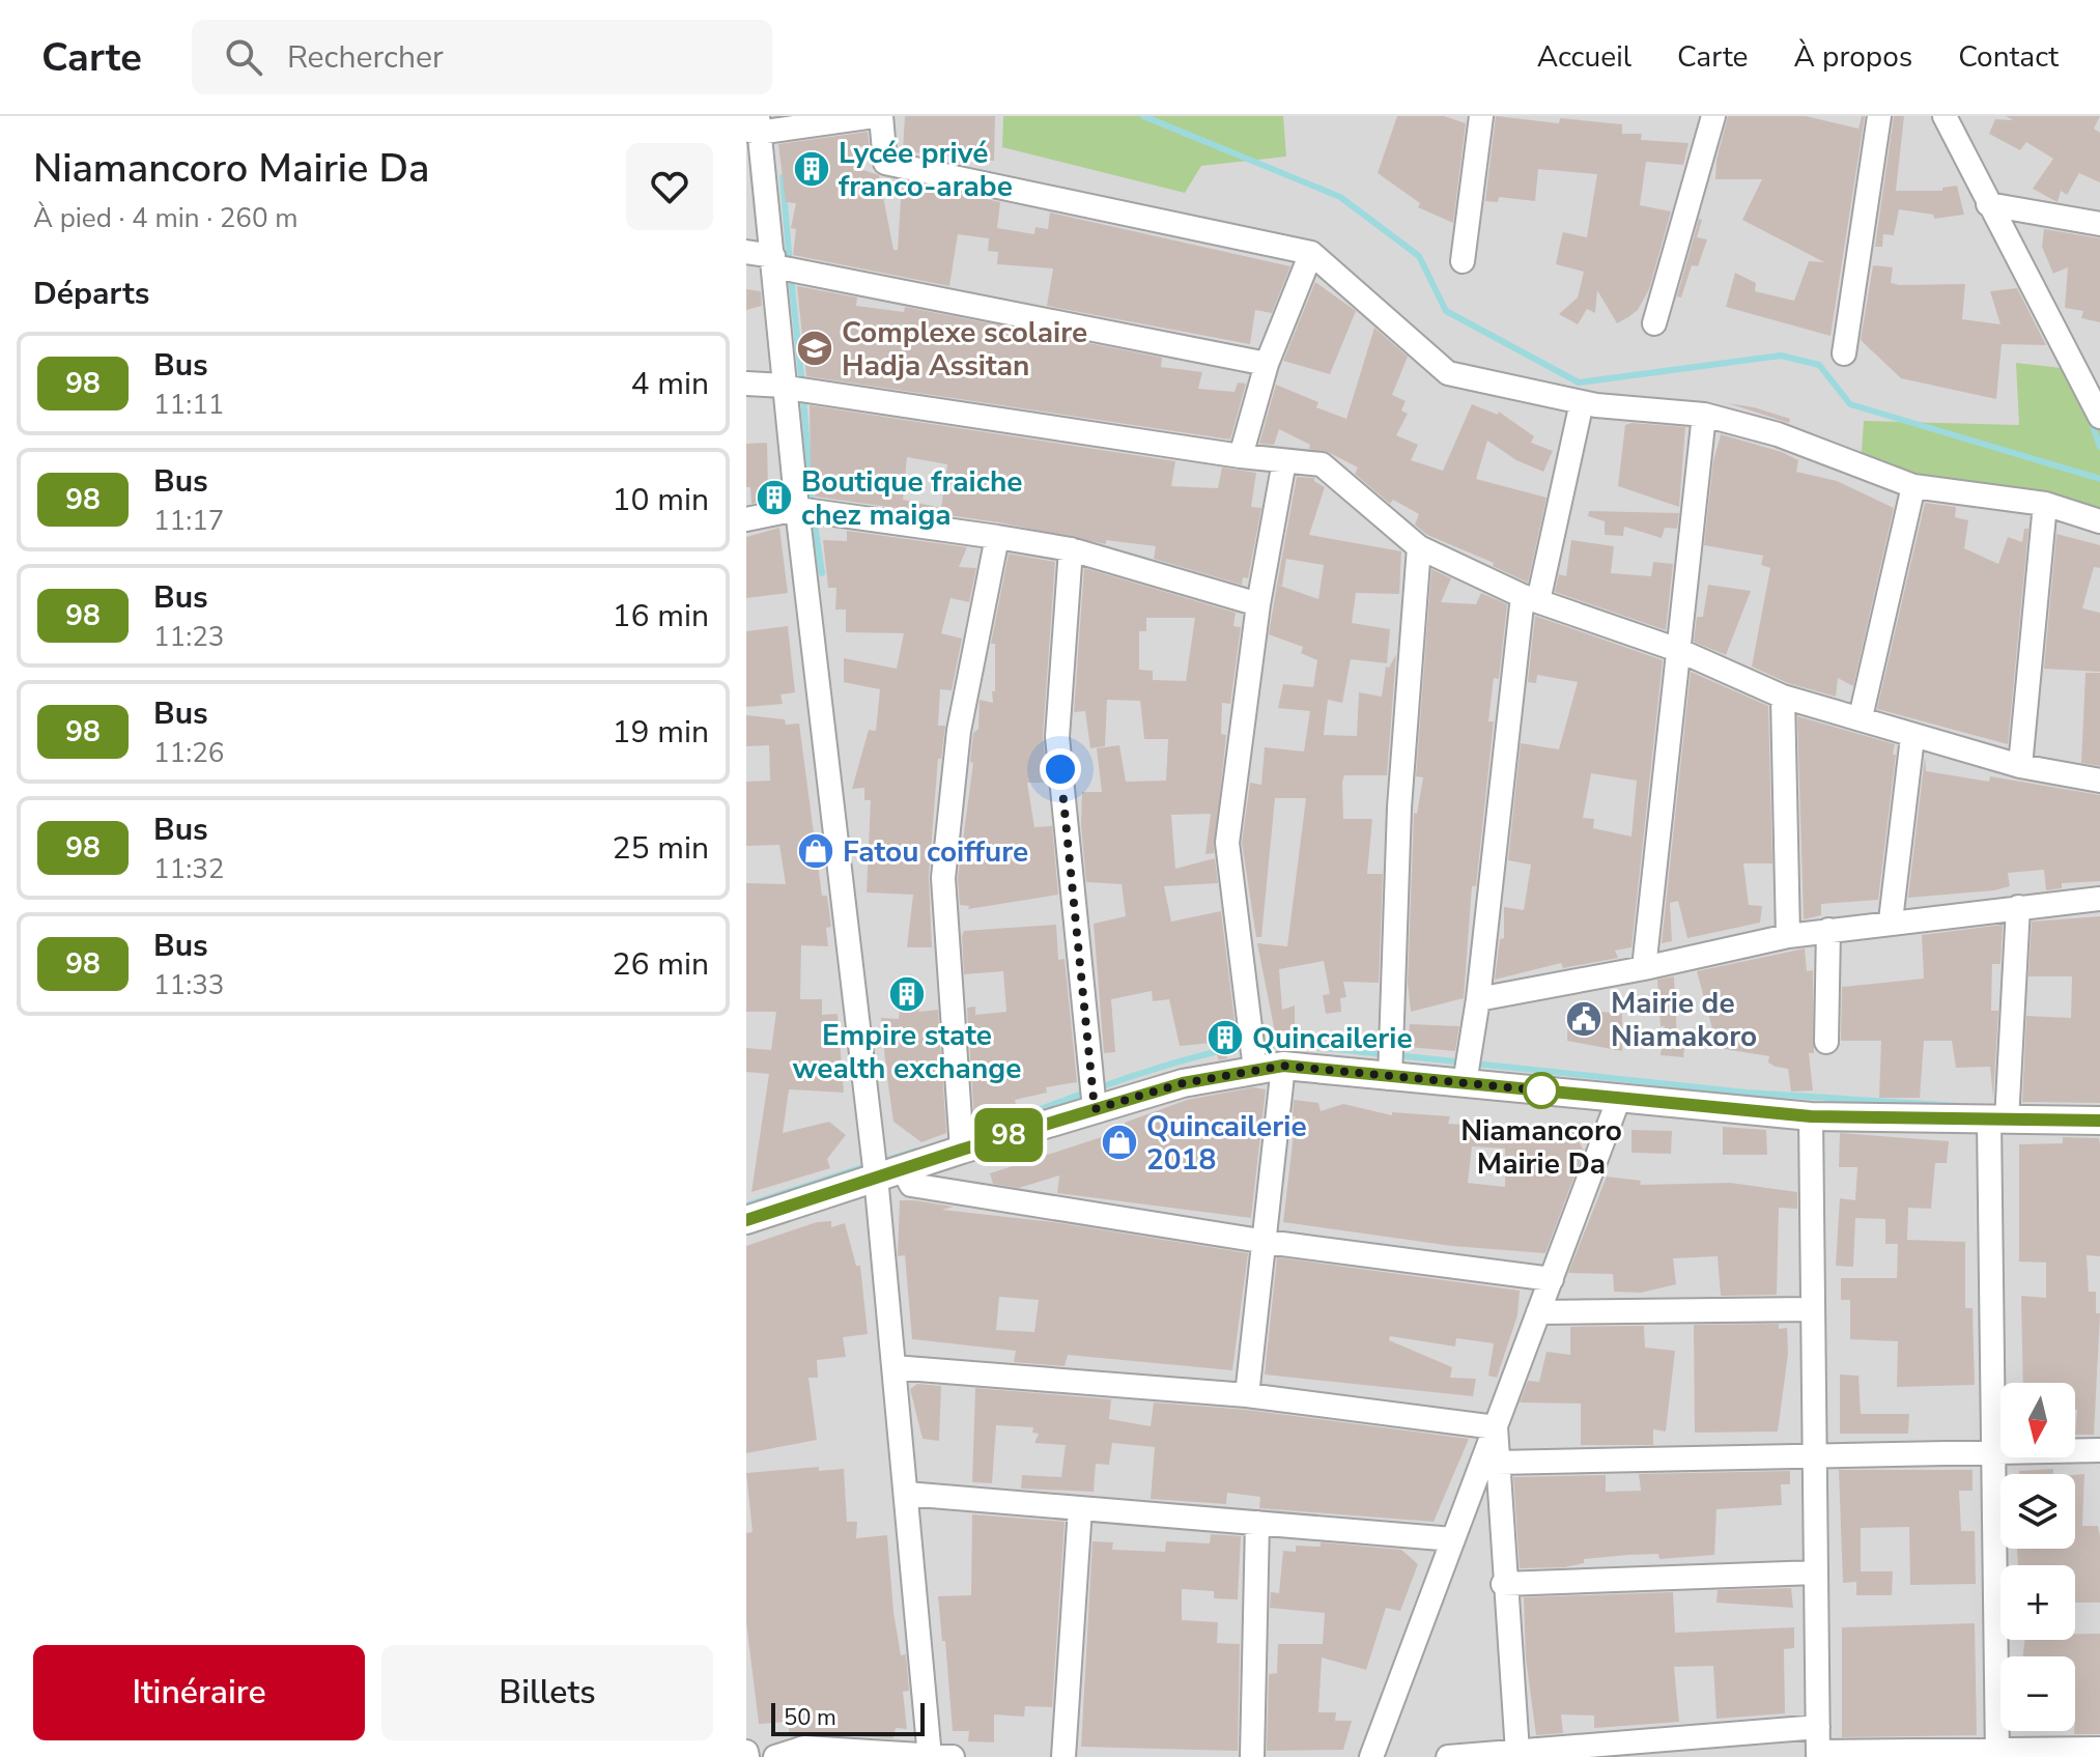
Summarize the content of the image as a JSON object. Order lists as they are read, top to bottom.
{
  "places": {
    "building": [
      "Lycée privé franco-arabe",
      "Boutique fraiche chez maiga",
      "Empire state wealth exchange",
      "Quincailerie"
    ],
    "school or university": ["Complexe scolaire Hadja Assitan"],
    "shop": ["Fatou coiffure", "Quincailerie 2018"],
    "public building": ["Mairie de Niamakoro"],
    "other": ["Niamancoro Mairie Da"]
  },
  "lines": ["bus line 98"],
  "scale_bar": "50 m",
  "north": "bottom",
  "page": {
    "header": "Carte",
    "search": "Rechercher",
    "nav": [
      "Accueil",
      "Carte",
      "À propos",
      "Contact"
    ],
    "heading": [
      ["Niamancoro Mairie Da", "À pied · 4 min · 260 m"],
      "Départs"
    ],
    "on_map": "98",
    "list": [
      {
        "mark": "98",
        "name": "Bus",
        "note": "11:11",
        "value": "4 min"
      },
      {
        "mark": "98",
        "name": "Bus",
        "note": "11:17",
        "value": "10 min"
      },
      {
        "mark": "98",
        "name": "Bus",
        "note": "11:23",
        "value": "16 min"
      },
      {
        "mark": "98",
        "name": "Bus",
        "note": "11:26",
        "value": "19 min"
      },
      {
        "mark": "98",
        "name": "Bus",
        "note": "11:32",
        "value": "25 min"
      },
      {
        "mark": "98",
        "name": "Bus",
        "note": "11:33",
        "value": "26 min"
      }
    ],
    "map_buttons": ["+", "−"],
    "buttons": ["Itinéraire", "Billets"],
    "scale": "50 m"
  }
}
